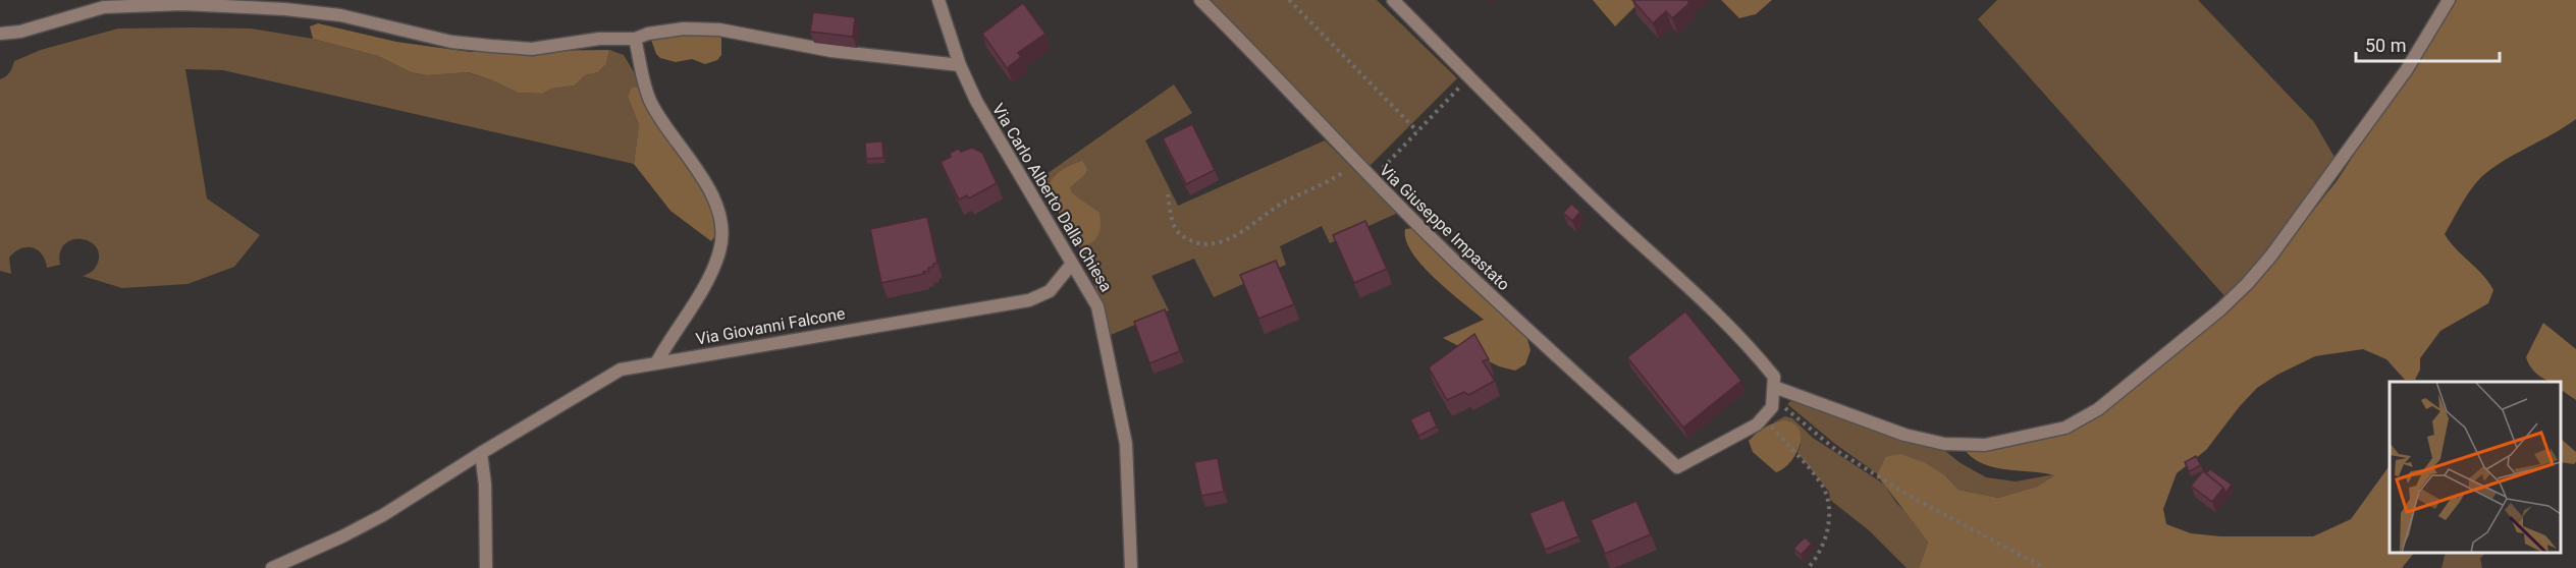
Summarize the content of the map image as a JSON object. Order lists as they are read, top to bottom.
{
  "streets": {
    "street": ["Via Carlo Alberto Dalla Chiesa", "Via Giuseppe Impastato", "Via Giovanni Falcone"]
  },
  "crossings": [
    ["Via Carlo Alberto Dalla Chiesa", "Via Giovanni Falcone"]
  ],
  "scale_bar": "50 m"
}
